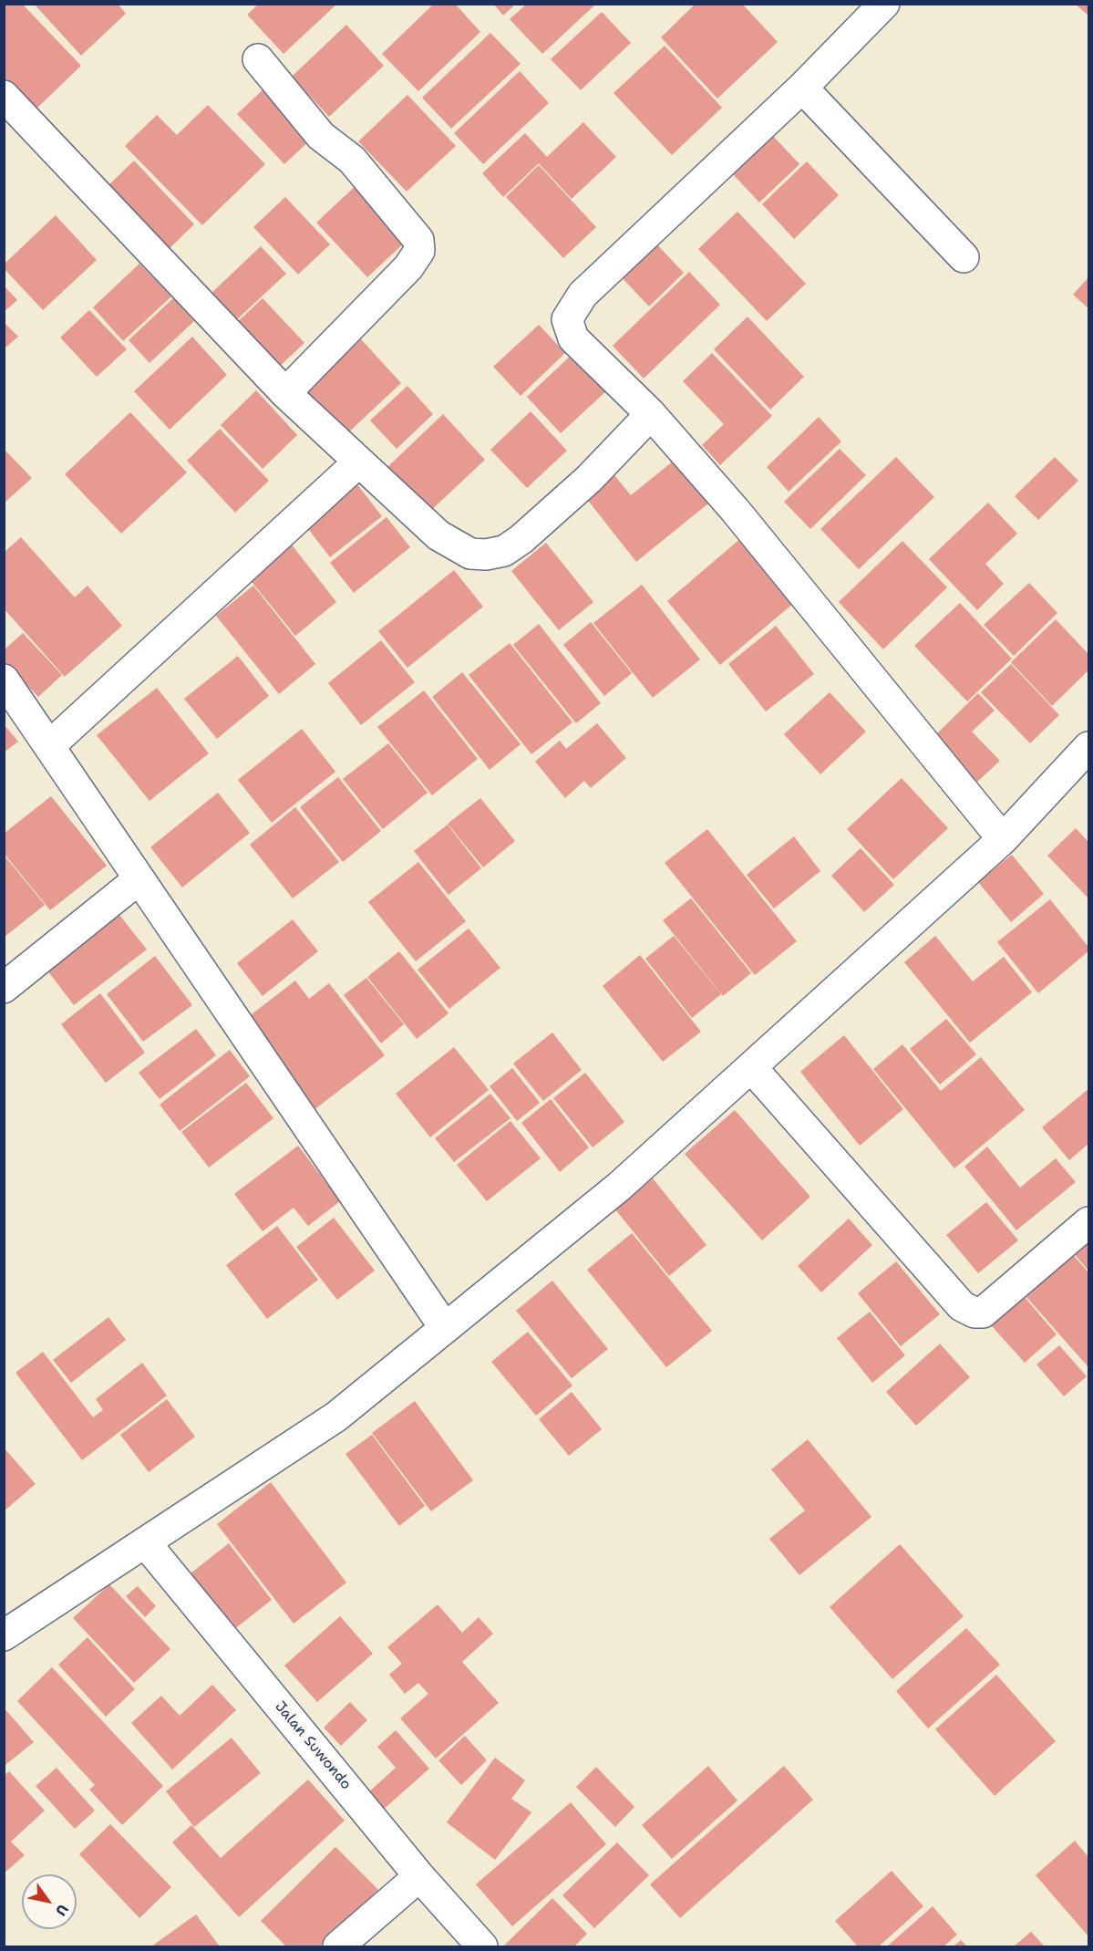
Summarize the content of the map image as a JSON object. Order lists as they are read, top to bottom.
{
  "streets": {
    "street": ["Jalan Suwondo"]
  },
  "north": "bottom right"
}
